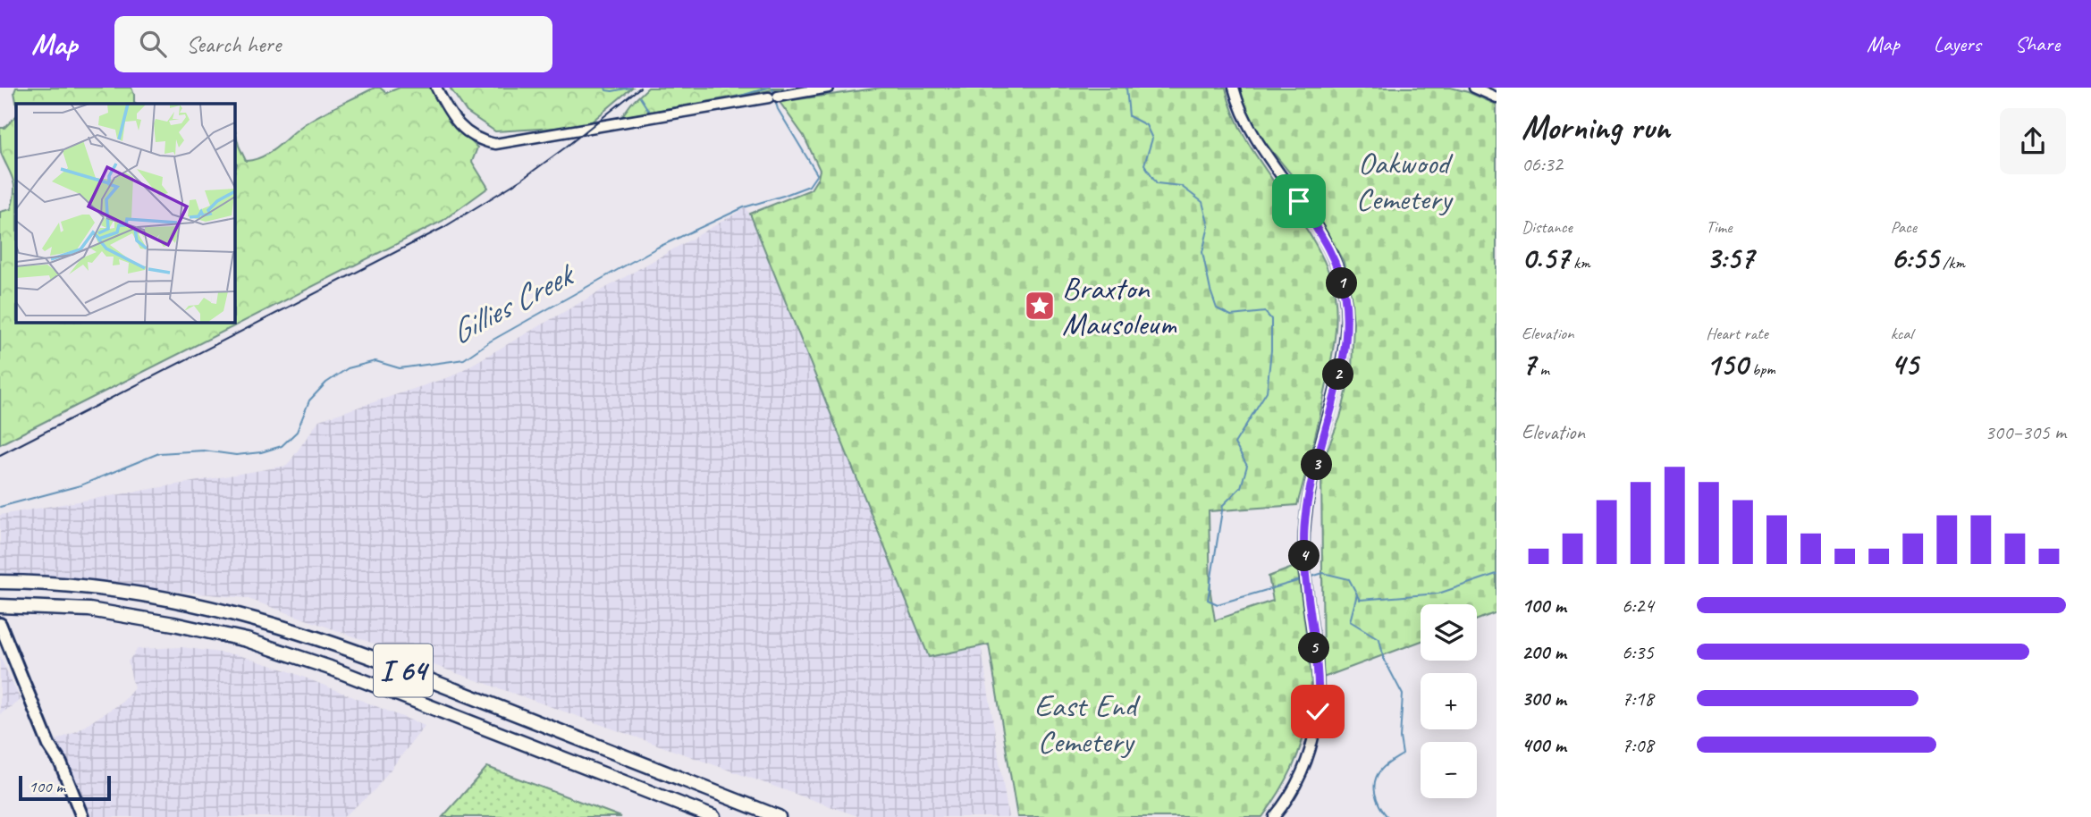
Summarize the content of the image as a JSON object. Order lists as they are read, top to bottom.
{
  "streets": {
    "highway": ["I 64"]
  },
  "water": ["Gillies Creek"],
  "parks": ["Oakwood Cemetery", "East End Cemetery"],
  "places": {
    "place": ["Braxton Mausoleum"]
  },
  "scale_bar": "100 m",
  "page": {
    "header": "Map",
    "search": "Search here",
    "nav": ["Map", "Layers", "Share"],
    "heading": ["Morning run", "06:32"],
    "stats": [
      ["Distance", "0.57 km"],
      ["Time", "3:57"],
      ["Pace", "6:55 /km"],
      ["Elevation", "7 m"],
      ["Heart rate", "150 bpm"],
      ["kcal", "45"]
    ],
    "pins": [
      "1",
      "2",
      "3",
      "4",
      "5"
    ],
    "chart": ["Elevation", "300–305 m"],
    "list": [
      {
        "name": "100 m",
        "note": "6:24"
      },
      {
        "name": "200 m",
        "note": "6:35"
      },
      {
        "name": "300 m",
        "note": "7:18"
      },
      {
        "name": "400 m",
        "note": "7:08"
      }
    ],
    "map_buttons": ["+", "−"],
    "scale": "100 m"
  }
}
